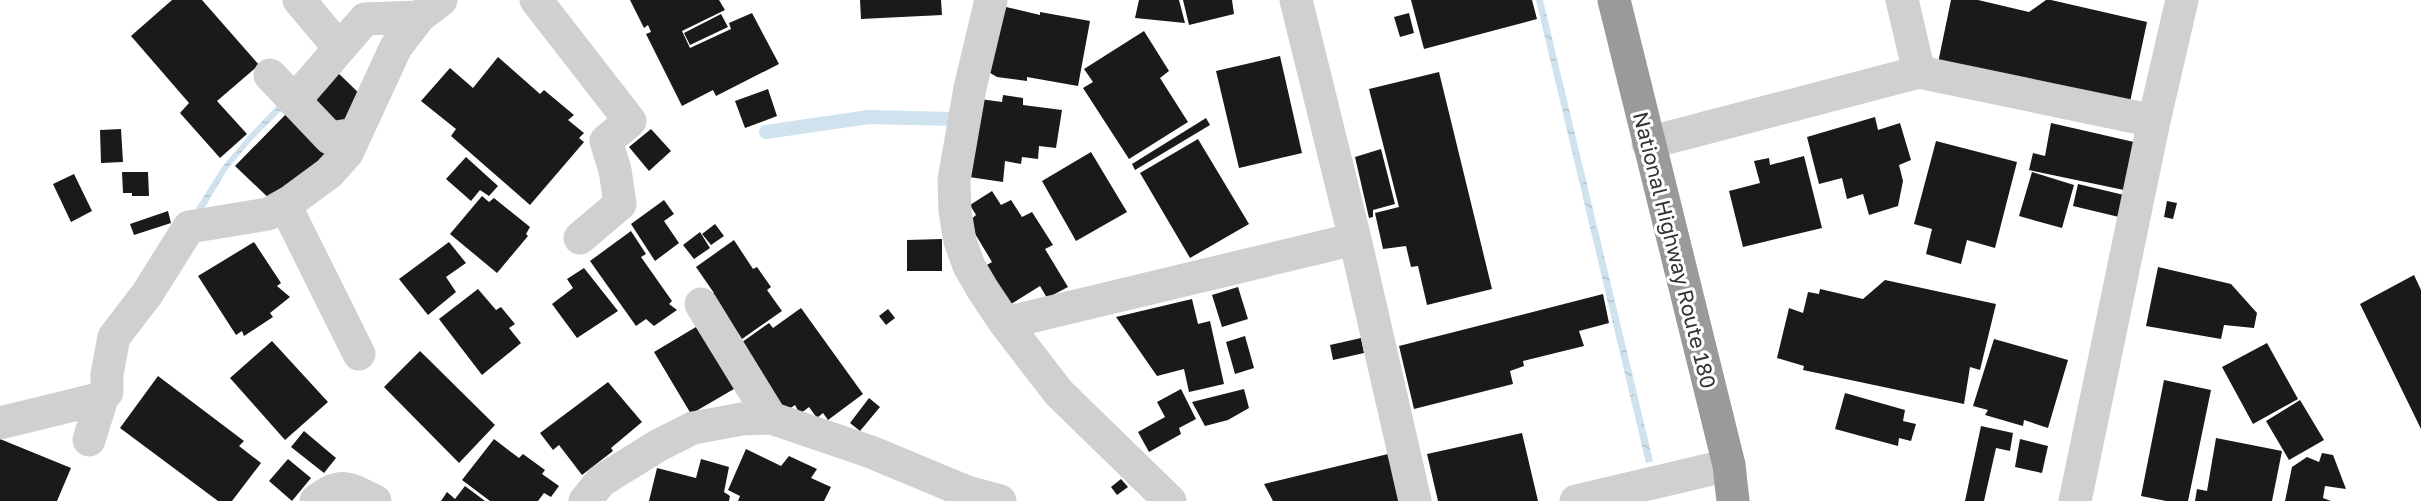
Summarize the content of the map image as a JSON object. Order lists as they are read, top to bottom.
{
  "streets": {
    "highway": ["National Highway Route 180"]
  }
}
